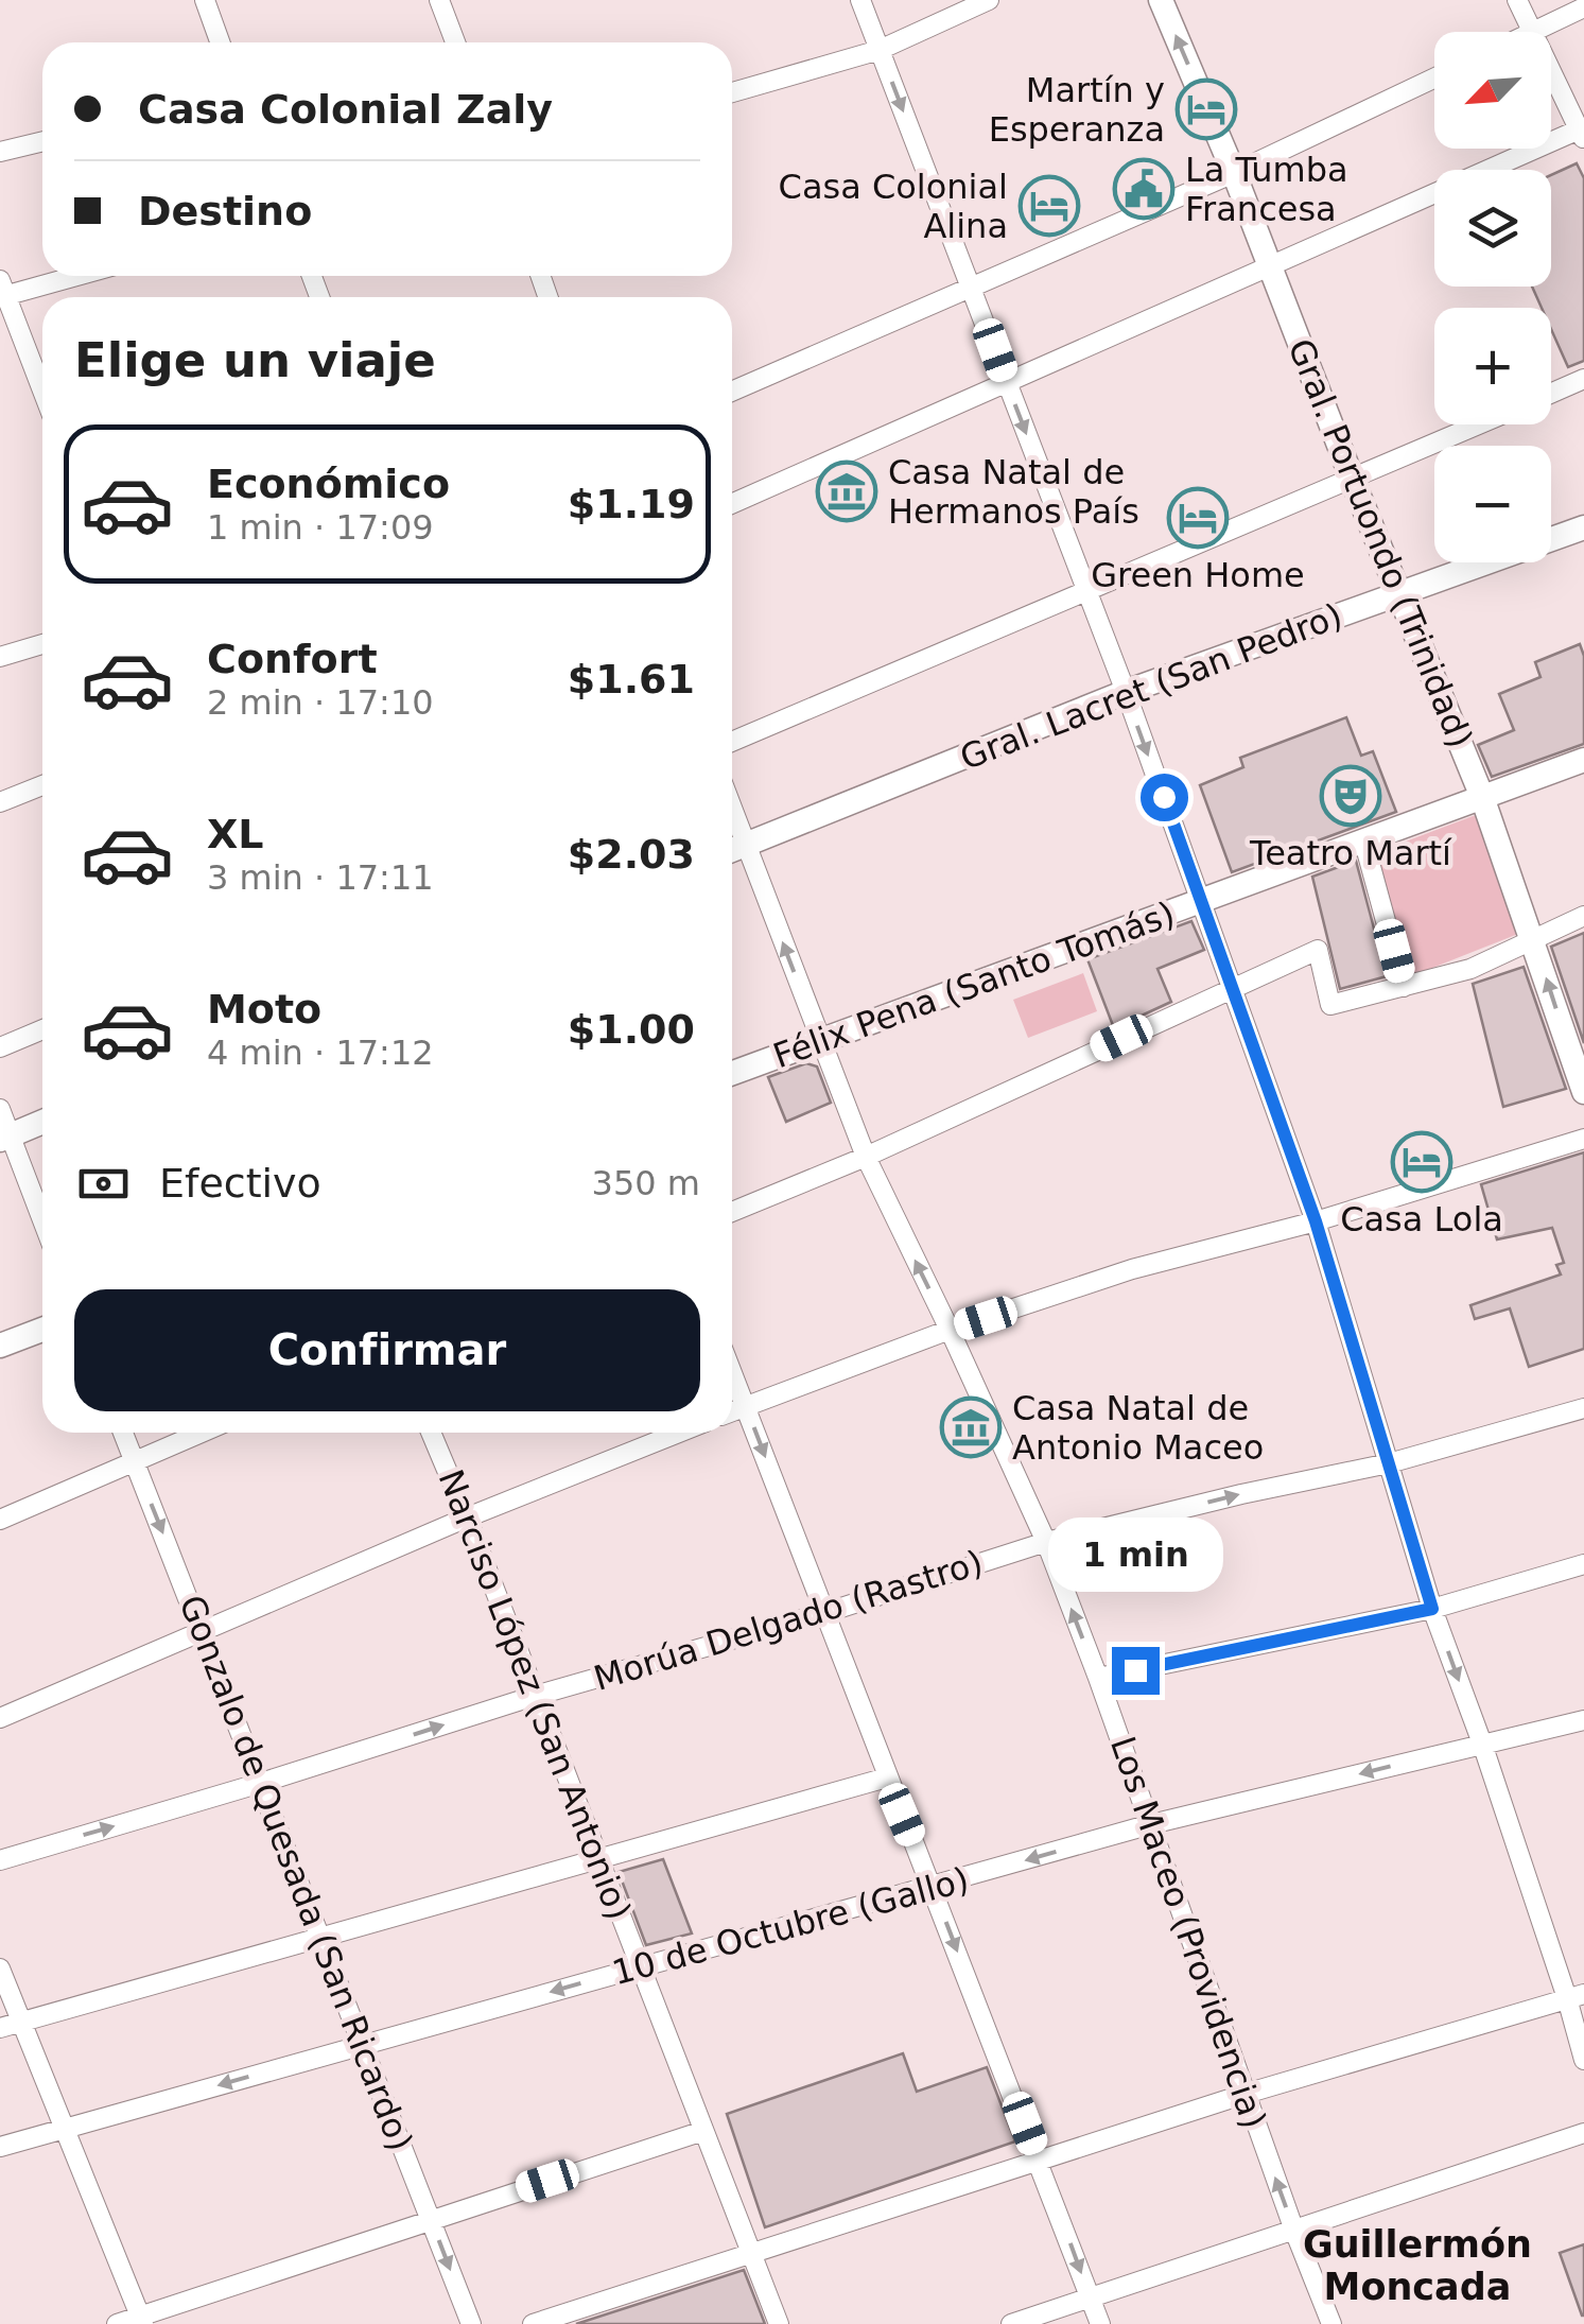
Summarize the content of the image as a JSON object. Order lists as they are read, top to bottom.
{
  "streets": {
    "street": [
      "Gral. Portuondo (Trinidad)",
      "Gral. Lacret (San Pedro)",
      "Félix Pena (Santo Tomás)",
      "Morúa Delgado (Rastro)",
      "Narciso López (San Antonio)",
      "Gonzalo de Quesada (San Ricardo)",
      "10 de Octubre (Gallo)",
      "Los Maceo (Providencia)"
    ]
  },
  "crossings": [
    ["Gral. Portuondo (Trinidad)", "Gral. Lacret (San Pedro)"],
    ["Gral. Portuondo (Trinidad)", "Félix Pena (Santo Tomás)"],
    ["Gral. Lacret (San Pedro)", "Los Maceo (Providencia)"],
    ["Félix Pena (Santo Tomás)", "Los Maceo (Providencia)"],
    ["Morúa Delgado (Rastro)", "Narciso López (San Antonio)"],
    ["Morúa Delgado (Rastro)", "Gonzalo de Quesada (San Ricardo)"],
    ["Morúa Delgado (Rastro)", "Los Maceo (Providencia)"],
    ["Narciso López (San Antonio)", "10 de Octubre (Gallo)"],
    ["Gonzalo de Quesada (San Ricardo)", "10 de Octubre (Gallo)"],
    ["10 de Octubre (Gallo)", "Los Maceo (Providencia)"]
  ],
  "one_way": ["Los Maceo (Providencia)"],
  "districts": ["Guillermón Moncada"],
  "places": {
    "hotel": [
      "Martín y Esperanza",
      "Casa Colonial Alina",
      "Green Home",
      "Casa Lola"
    ],
    "public building": ["La Tumba Francesa"],
    "museum": ["Casa Natal de Hermanos País", "Casa Natal de Antonio Maceo"],
    "theatre": ["Teatro Martí"]
  },
  "north": "bottom left",
  "page": {
    "map_buttons": ["+", "−"],
    "banner": ["Casa Colonial Zaly", "Destino"],
    "heading": "Elige un viaje",
    "list": [
      {
        "name": "Económico",
        "note": "1 min · 17:09",
        "value": "$1.19"
      },
      {
        "name": "Confort",
        "note": "2 min · 17:10",
        "value": "$1.61"
      },
      {
        "name": "XL",
        "note": "3 min · 17:11",
        "value": "$2.03"
      },
      {
        "name": "Moto",
        "note": "4 min · 17:12",
        "value": "$1.00"
      }
    ],
    "pay": ["Efectivo", "350 m"],
    "buttons": "Confirmar",
    "bubble": "1 min"
  }
}
